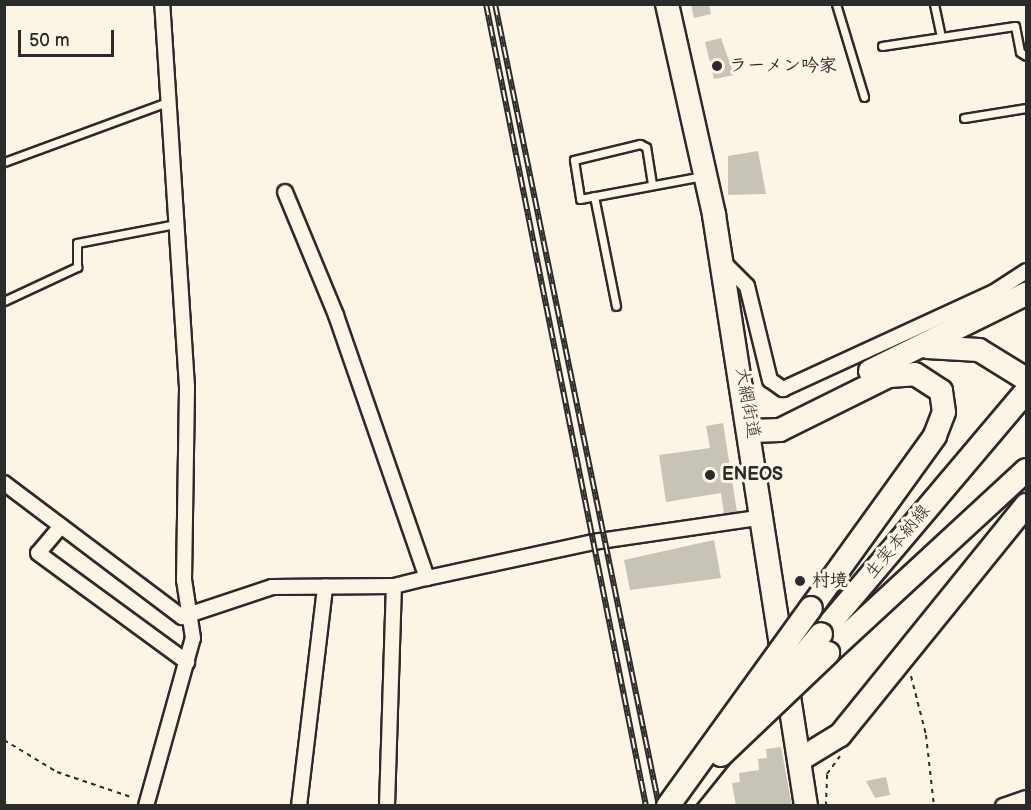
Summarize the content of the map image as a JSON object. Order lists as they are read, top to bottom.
{
  "streets": {
    "main road": ["大網街道", "生実本納線"]
  },
  "places": ["ラーメン吟家", "ENEOS", "村境"],
  "scale_bar": "50 m"
}
